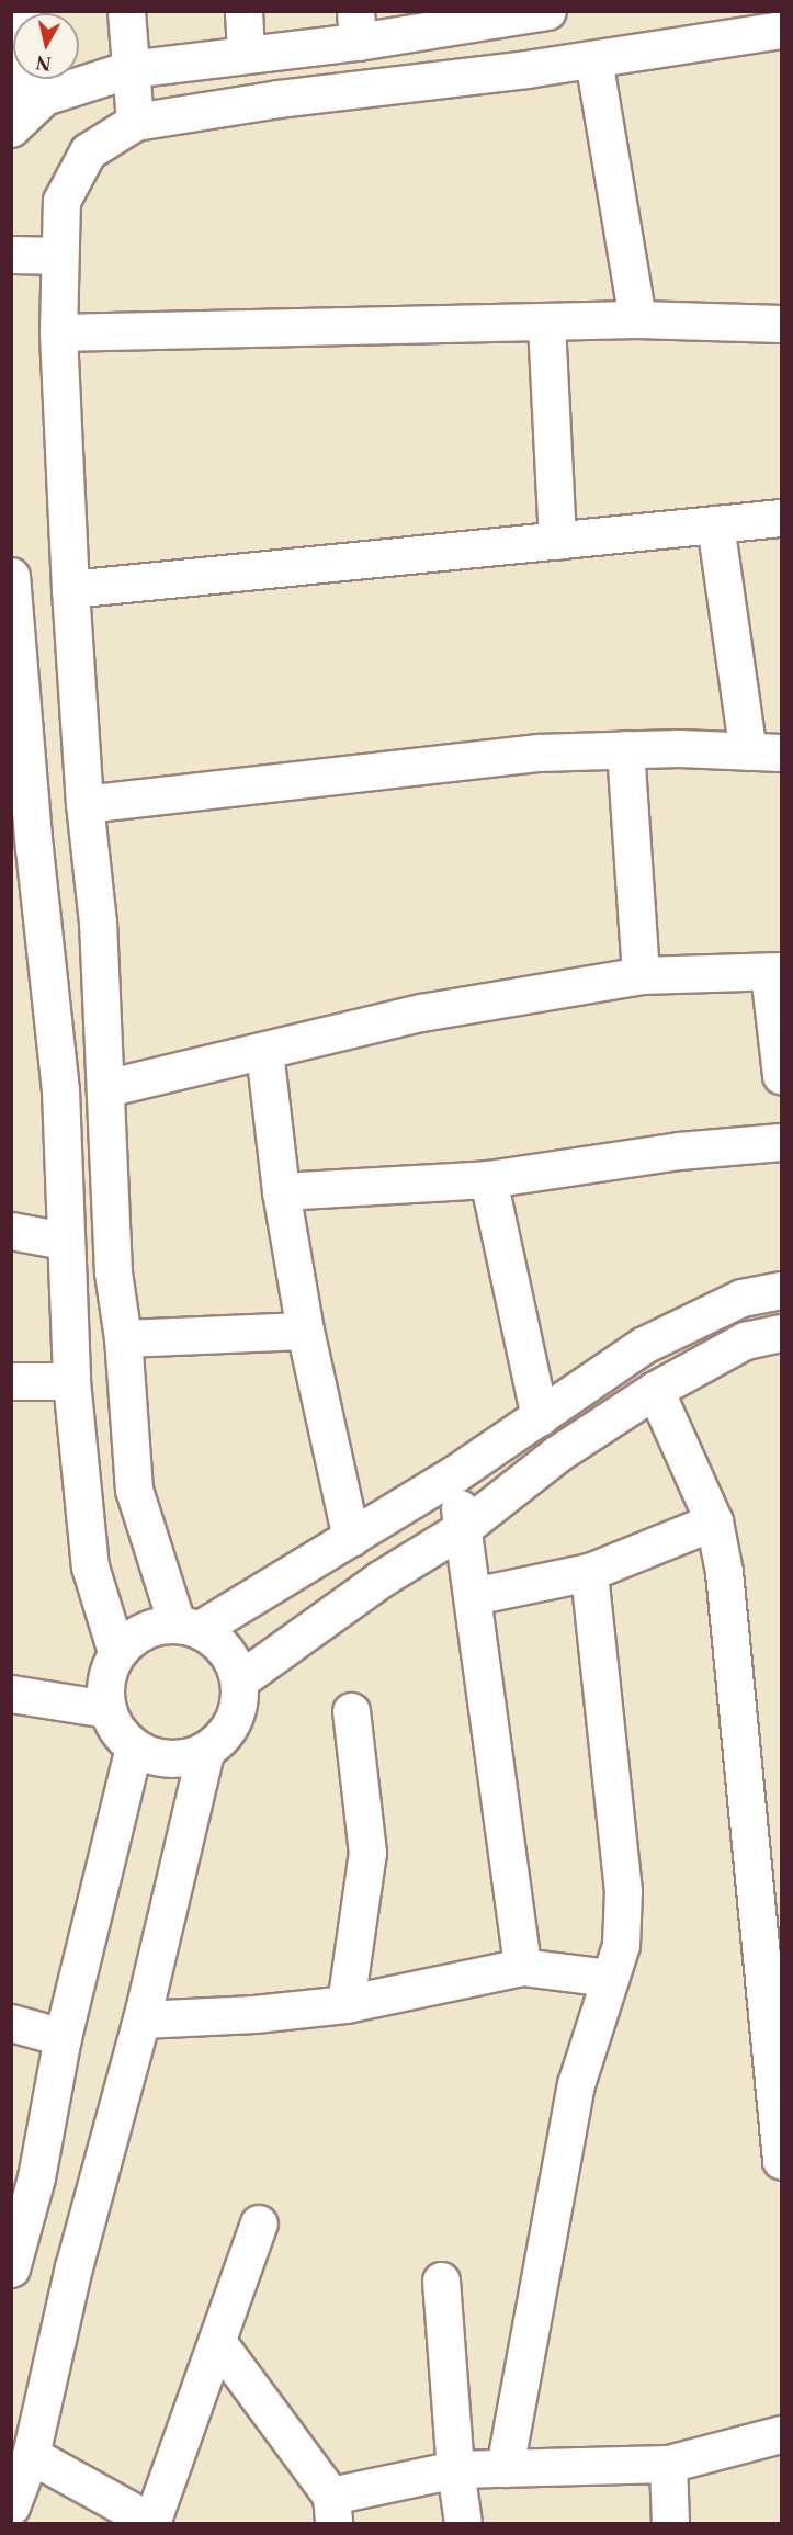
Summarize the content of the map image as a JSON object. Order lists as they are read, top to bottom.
{
  "north": "bottom"
}
